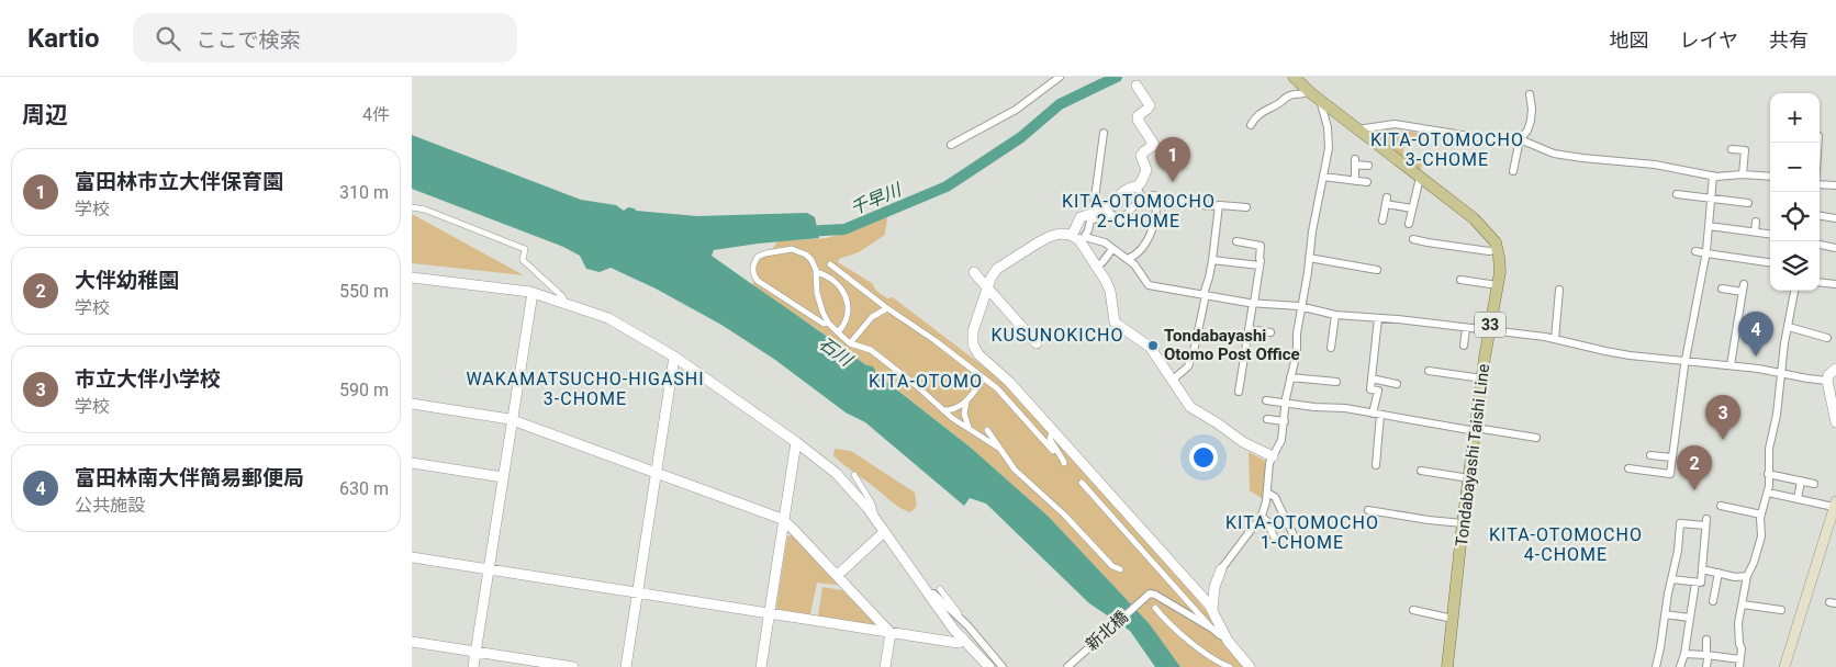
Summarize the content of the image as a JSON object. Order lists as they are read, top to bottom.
{
  "streets": {
    "main road": ["33", "Tondabayashi Taishi Line"],
    "street": ["新北橋"]
  },
  "districts": [
    "KITA-OTOMOCHO 3-CHOME",
    "KITA-OTOMOCHO 2-CHOME",
    "KUSUNOKICHO",
    "WAKAMATSUCHO-HIGASHI 3-CHOME",
    "KITA-OTOMO",
    "KITA-OTOMOCHO 1-CHOME",
    "KITA-OTOMOCHO 4-CHOME"
  ],
  "water": ["千早川", "石川"],
  "places": ["Tondabayashi Otomo Post Office"],
  "page": {
    "header": "Kartio",
    "search": "ここで検索",
    "nav": ["地図", "レイヤ", "共有"],
    "heading": ["周辺", "4件"],
    "map_buttons": ["+", "−"],
    "pins": [
      "1",
      "4",
      "3",
      "2"
    ],
    "list": [
      {
        "mark": "1",
        "name": "富田林市立大伴保育園",
        "note": "学校",
        "value": "310 m"
      },
      {
        "mark": "2",
        "name": "大伴幼稚園",
        "note": "学校",
        "value": "550 m"
      },
      {
        "mark": "3",
        "name": "市立大伴小学校",
        "note": "学校",
        "value": "590 m"
      },
      {
        "mark": "4",
        "name": "富田林南大伴簡易郵便局",
        "note": "公共施設",
        "value": "630 m"
      }
    ]
  }
}
